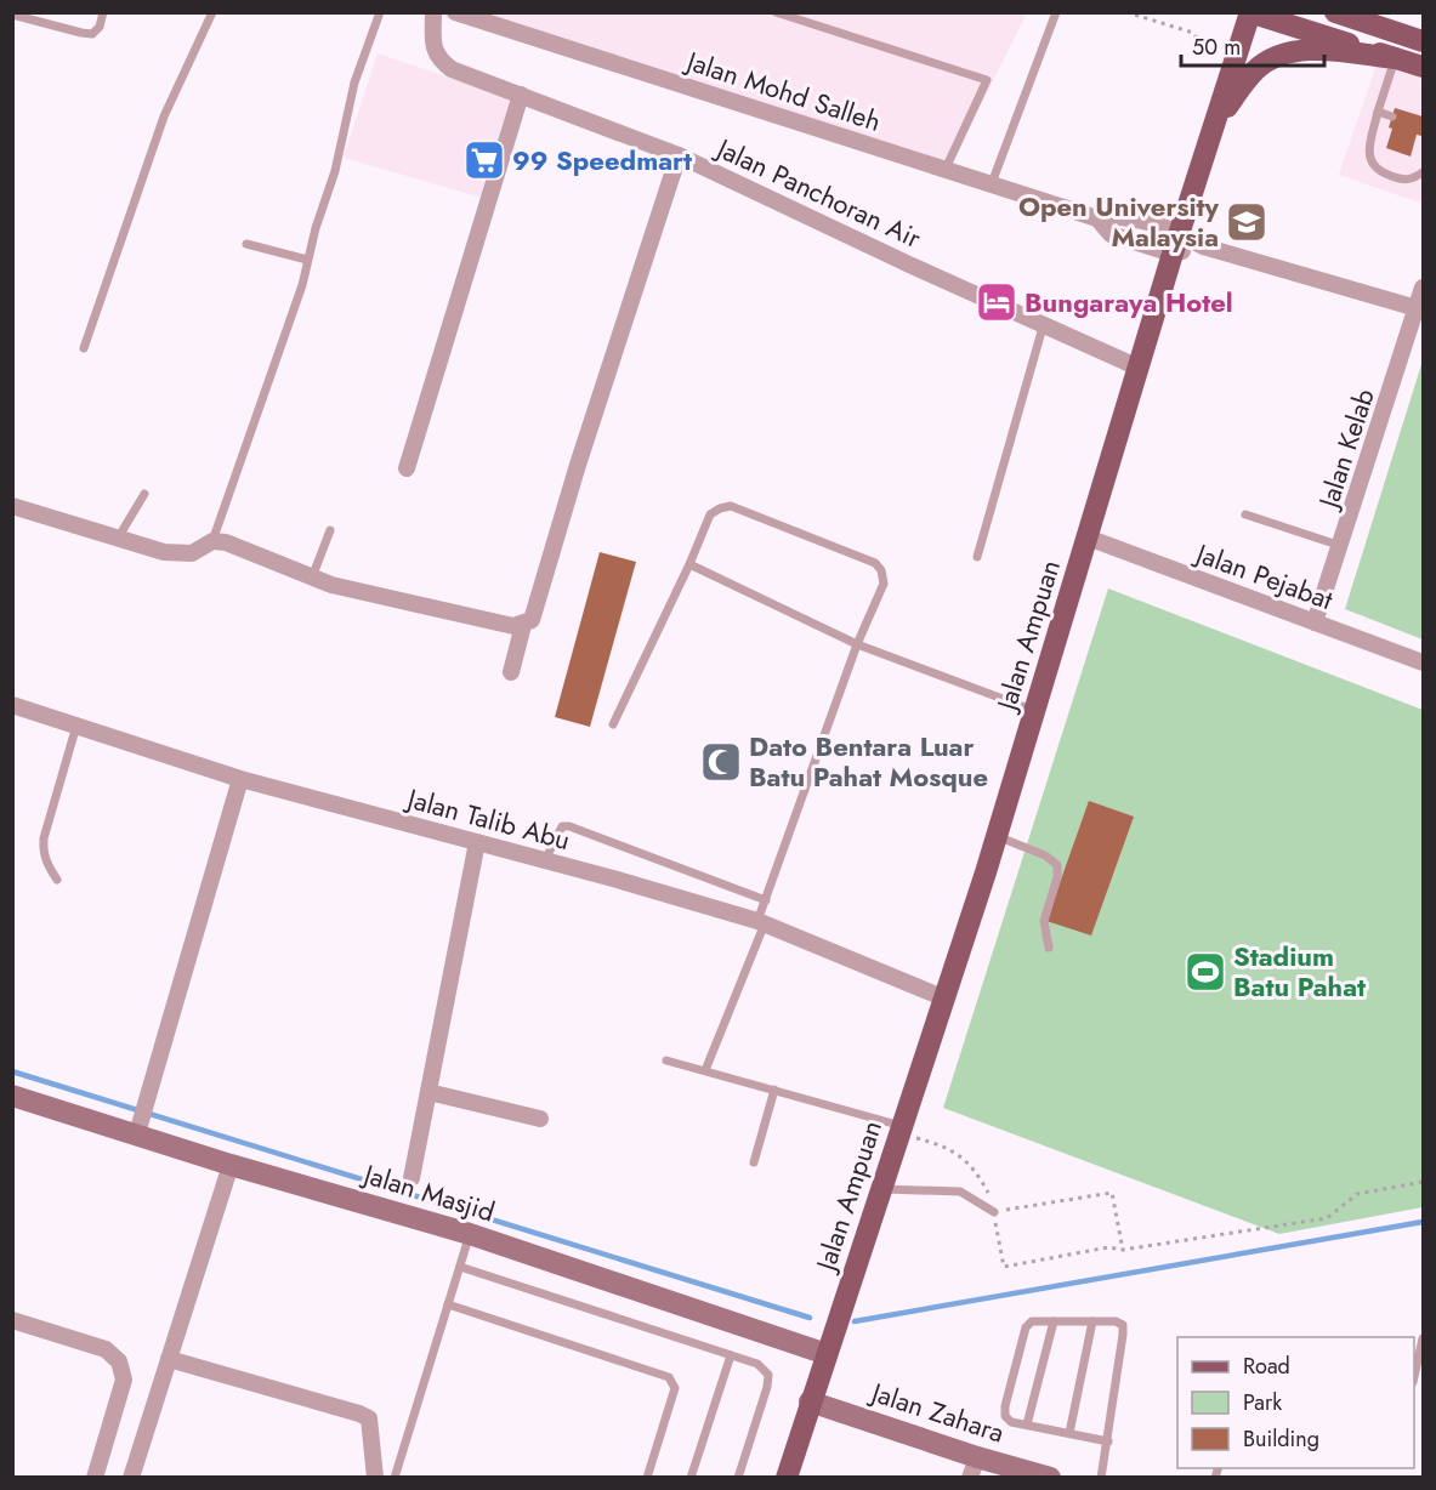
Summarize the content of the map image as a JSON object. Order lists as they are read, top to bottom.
{
  "streets": {
    "main road": ["Jalan Ampuan"],
    "street": [
      "Jalan Mohd Salleh",
      "Jalan Panchoran Air",
      "Jalan Kelab",
      "Jalan Pejabat",
      "Jalan Talib Abu",
      "Jalan Masjid",
      "Jalan Zahara"
    ]
  },
  "crossings": [
    ["Jalan Mohd Salleh", "Jalan Ampuan"],
    ["Jalan Panchoran Air", "Jalan Ampuan"],
    ["Jalan Kelab", "Jalan Pejabat"],
    ["Jalan Pejabat", "Jalan Ampuan"],
    ["Jalan Ampuan", "Jalan Talib Abu"],
    ["Jalan Ampuan", "Jalan Masjid"],
    ["Jalan Ampuan", "Jalan Zahara"]
  ],
  "places": {
    "supermarket": ["99 Speedmart"],
    "school or university": ["Open University Malaysia"],
    "hotel": ["Bungaraya Hotel"],
    "mosque": ["Dato Bentara Luar Batu Pahat Mosque"],
    "sports": ["Stadium Batu Pahat"]
  },
  "legend": ["Road", "Park", "Building"],
  "scale_bar": "50 m"
}
